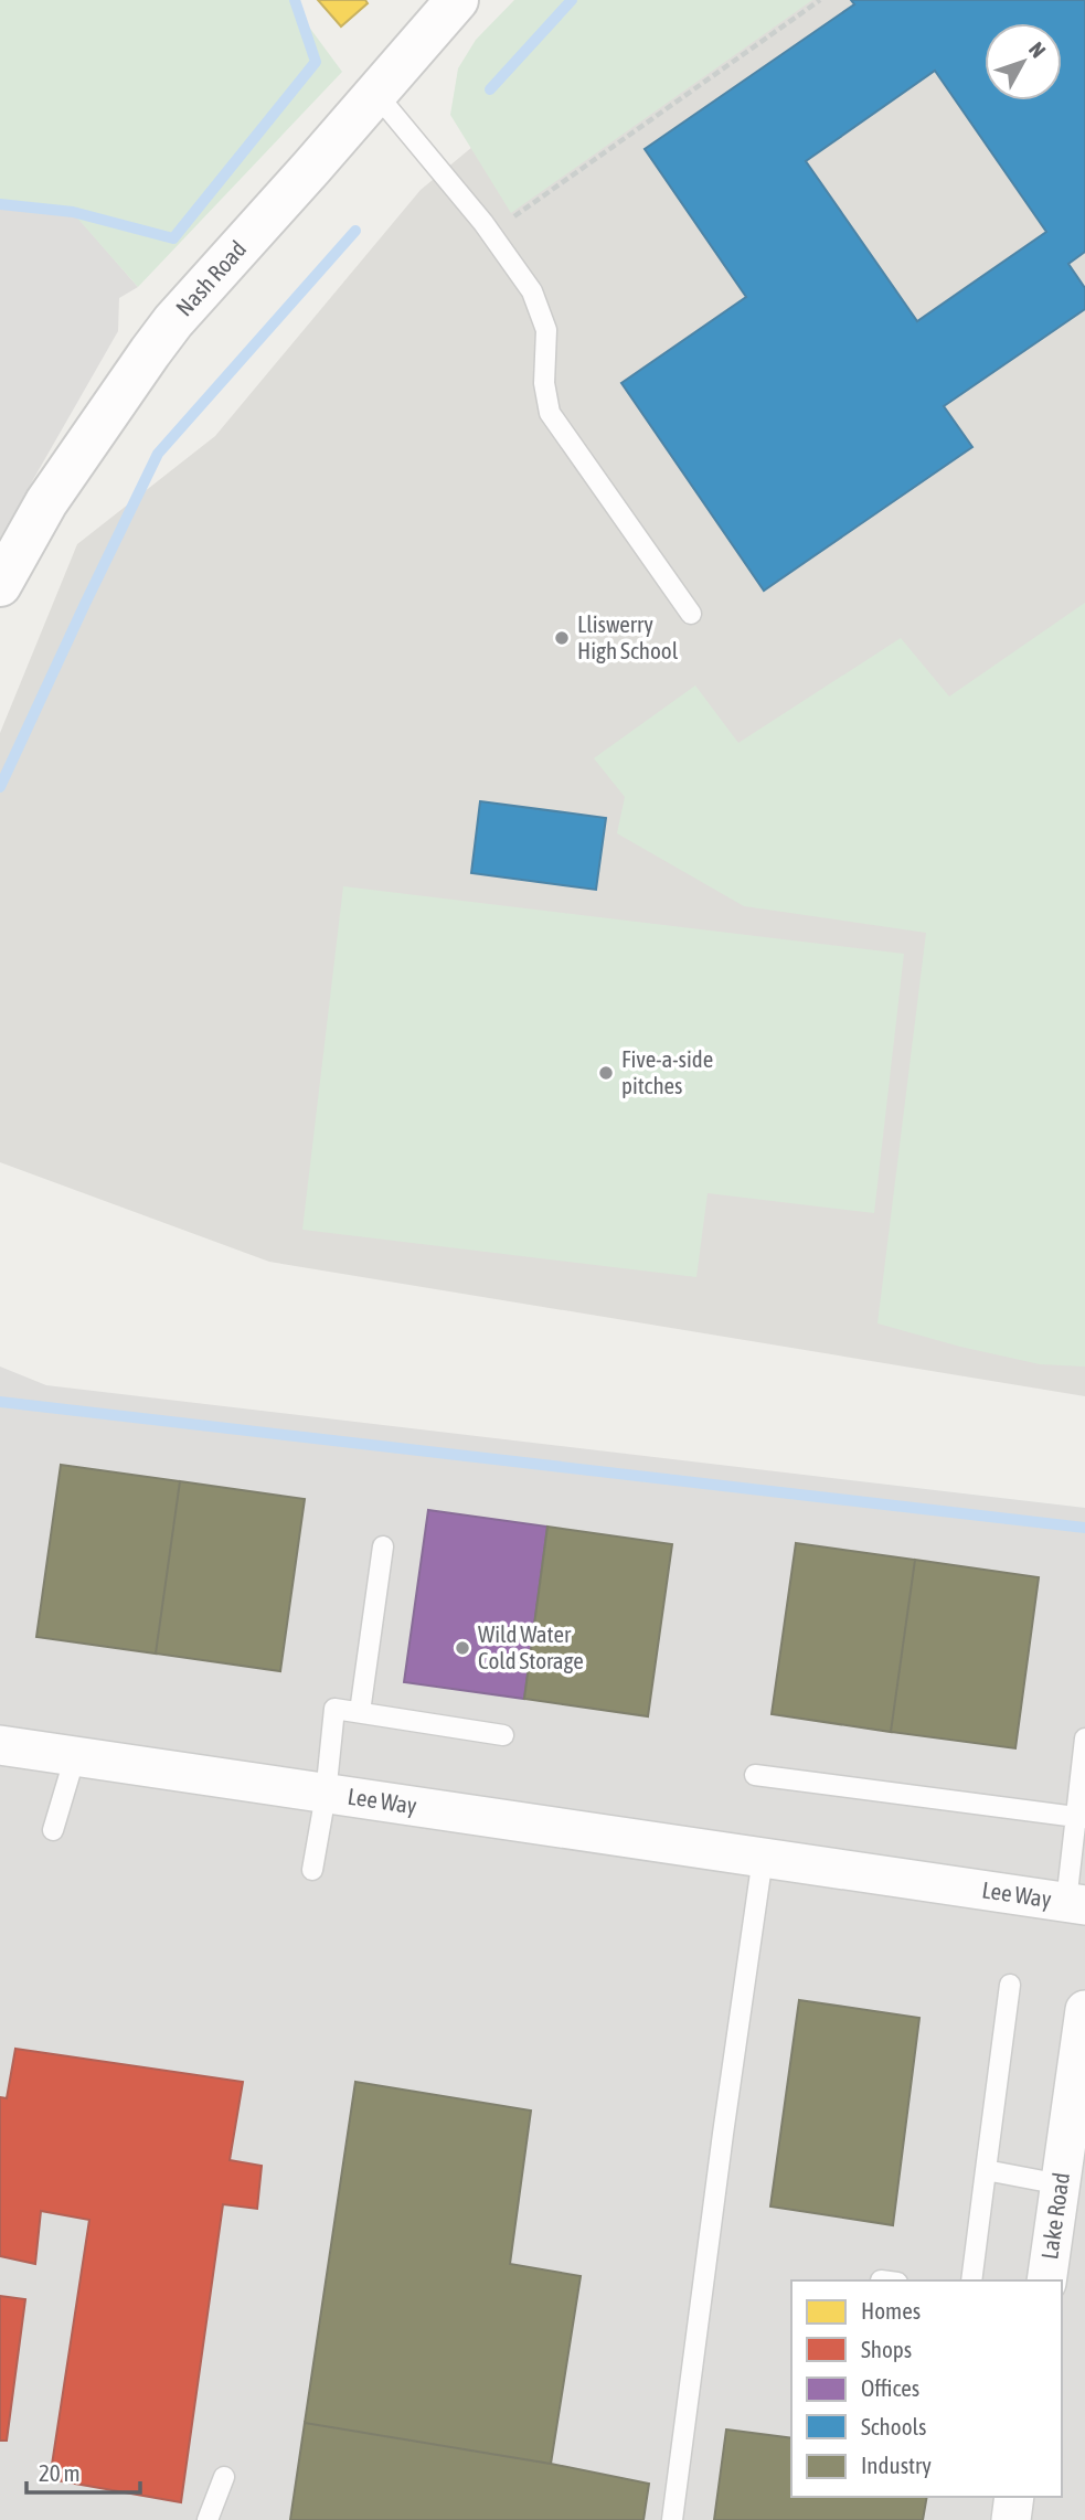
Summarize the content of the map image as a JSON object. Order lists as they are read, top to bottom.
{
  "streets": {
    "street": ["Nash Road", "Lee Way", "Lake Road"]
  },
  "places": ["Lliswerry High School", "Five-a-side pitches", "Wild Water Cold Storage"],
  "legend": [
    "Homes",
    "Shops",
    "Offices",
    "Schools",
    "Industry"
  ],
  "scale_bar": "20 m",
  "north": "top right"
}
